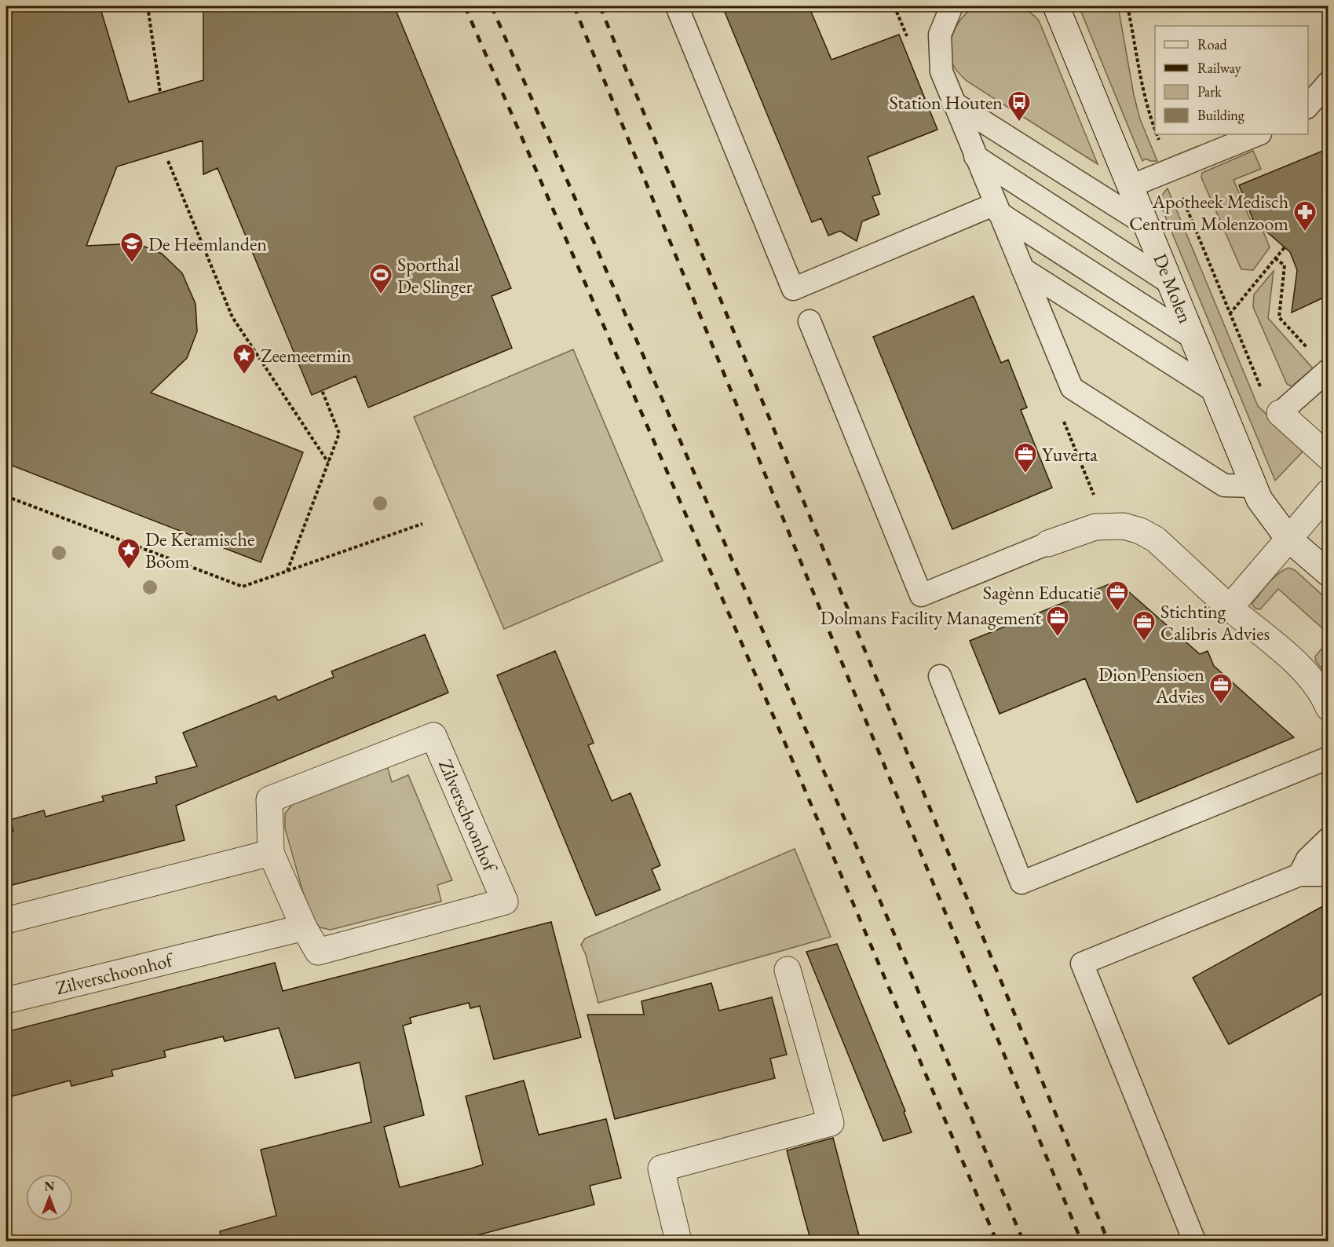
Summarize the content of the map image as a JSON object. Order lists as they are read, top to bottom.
{
  "streets": {
    "street": ["De Molen", "Zilverschoonhof"]
  },
  "places": {
    "bus stop": ["Station Houten"],
    "pharmacy": ["Apotheek Medisch Centrum Molenzoom"],
    "school or university": ["De Heemlanden"],
    "sports": ["Sporthal De Slinger"],
    "place": ["Zeemeermin", "De Keramische Boom"],
    "office": [
      "Yuverta",
      "Sagènn Educatie",
      "Dolmans Facility Management",
      "Stichting Calibris Advies",
      "Dion Pensioen Advies"
    ]
  },
  "legend": [
    "Road",
    "Railway",
    "Park",
    "Building"
  ],
  "north": "top"
}
